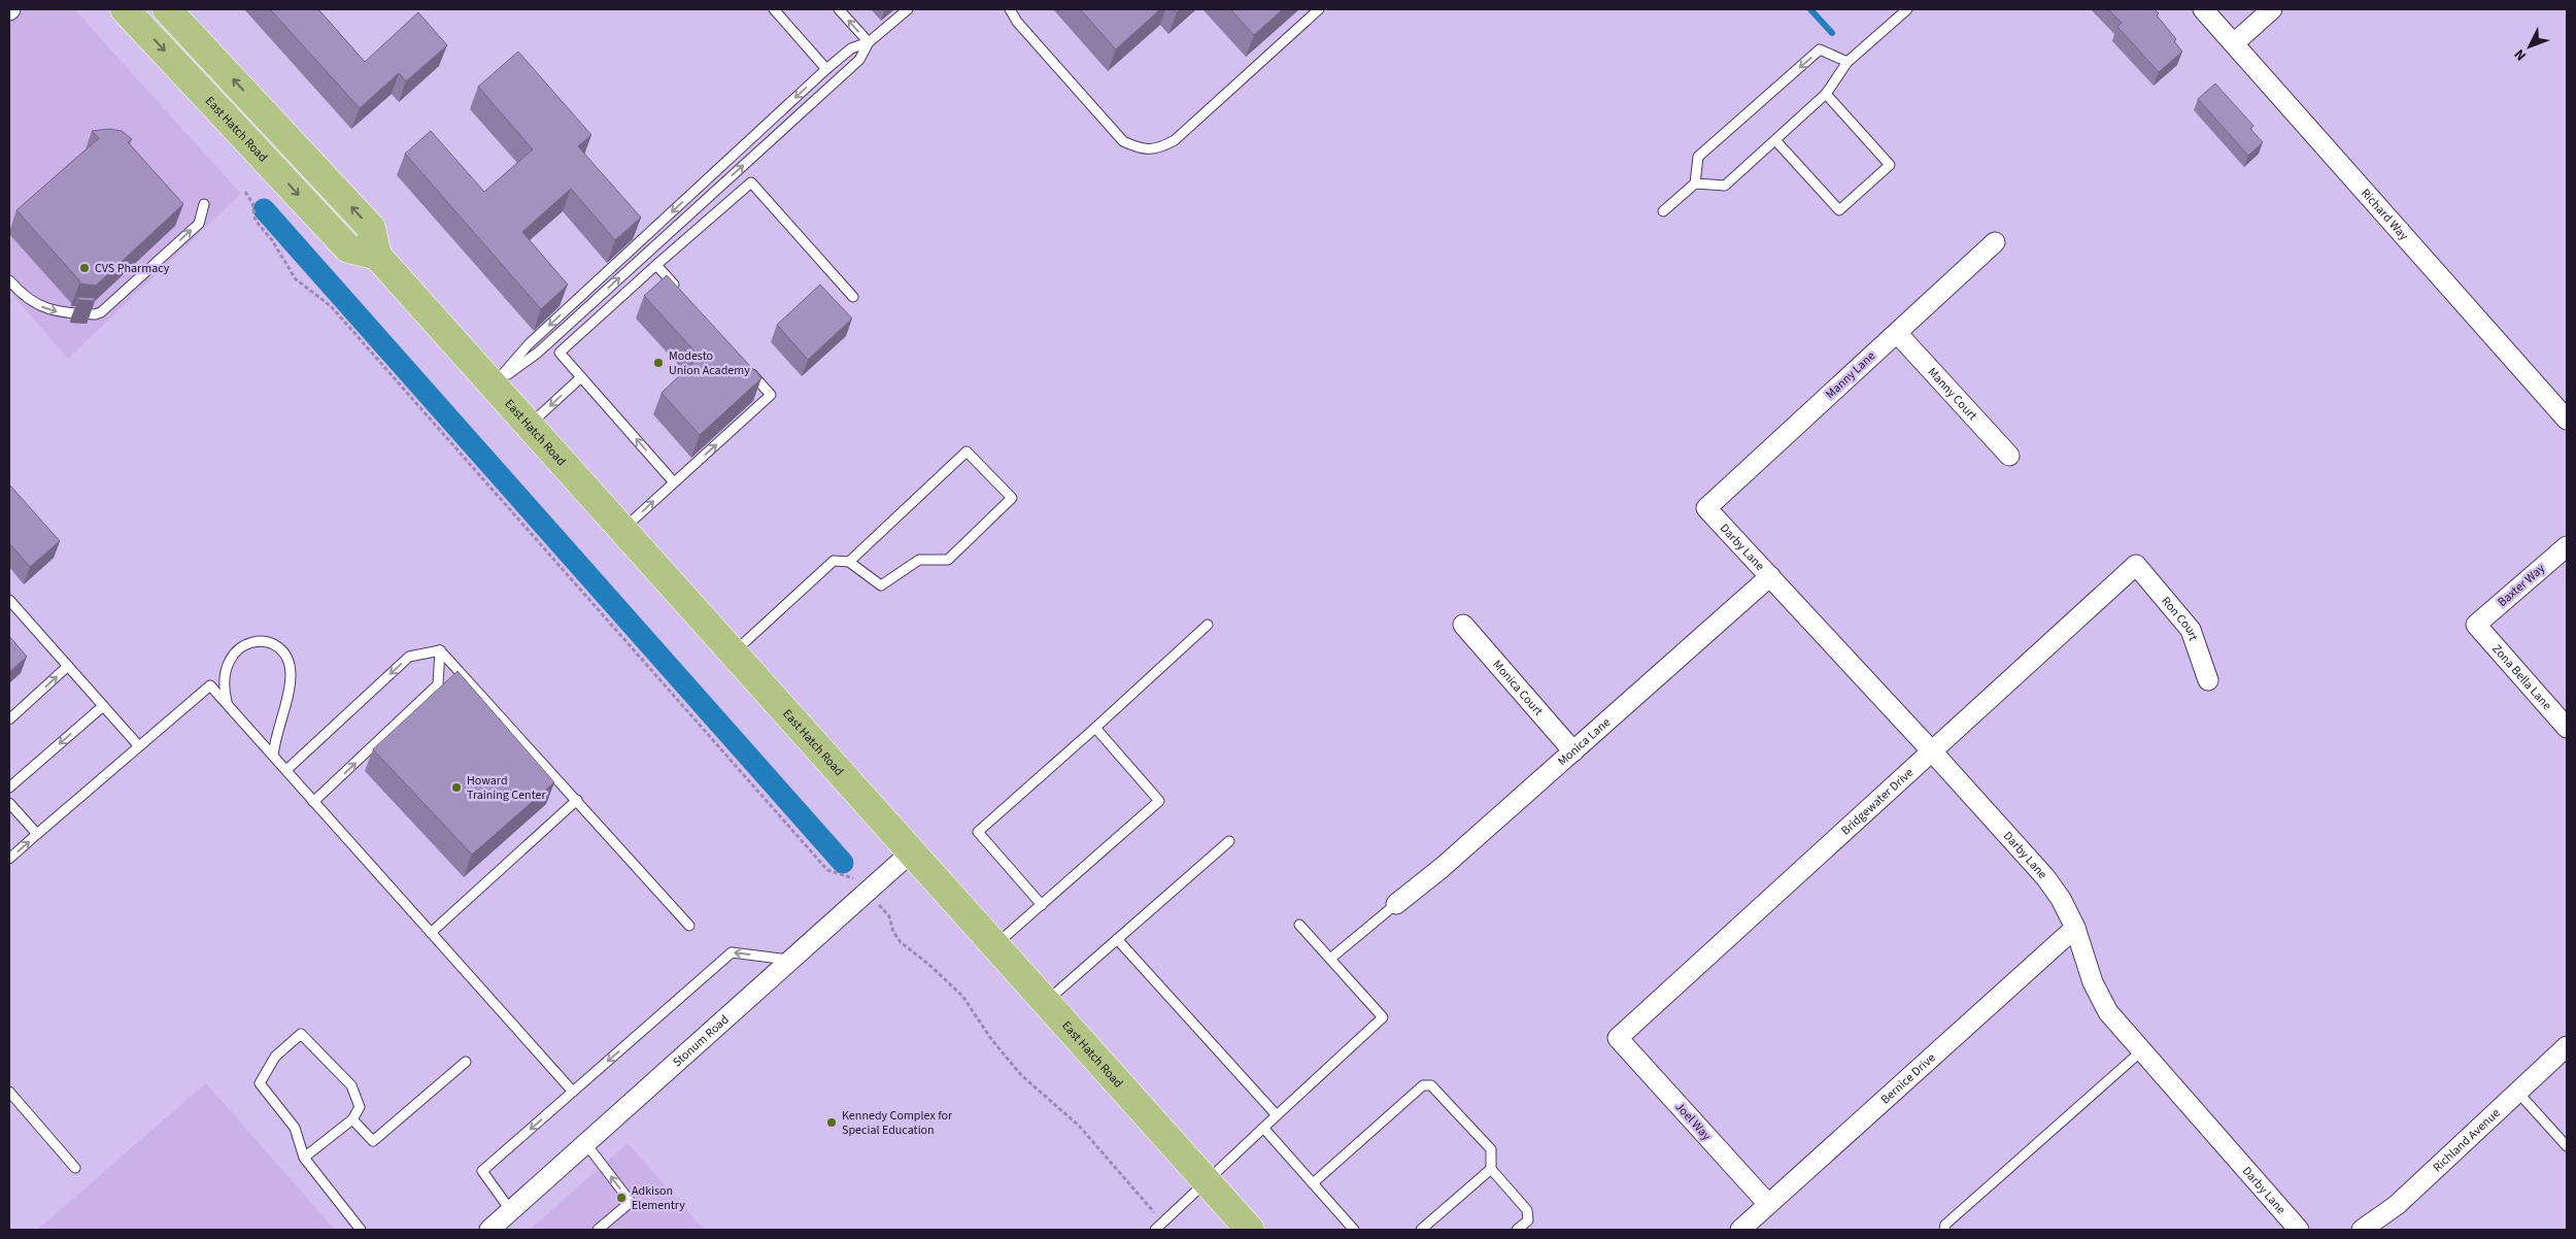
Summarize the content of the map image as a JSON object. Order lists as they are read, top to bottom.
{
  "streets": {
    "main road": ["East Hatch Road"],
    "street": [
      "Richard Way",
      "Manny Lane",
      "Manny Court",
      "Darby Lane",
      "Baxter Way",
      "Ron Court",
      "Zona Bella Lane",
      "Monica Court",
      "Monica Lane",
      "Bridgewater Drive",
      "Stonum Road",
      "Bernice Drive",
      "Joel Way",
      "Richland Avenue"
    ]
  },
  "crossings": [
    ["East Hatch Road", "Stonum Road"],
    ["Manny Lane", "Manny Court"],
    ["Manny Lane", "Darby Lane"],
    ["Darby Lane", "Monica Lane"],
    ["Darby Lane", "Bridgewater Drive"],
    ["Darby Lane", "Bernice Drive"],
    ["Baxter Way", "Zona Bella Lane"],
    ["Ron Court", "Bridgewater Drive"],
    ["Monica Court", "Monica Lane"],
    ["Bridgewater Drive", "Joel Way"],
    ["Bernice Drive", "Joel Way"]
  ],
  "places": [
    "CVS Pharmacy",
    "Modesto Union Academy",
    "Howard Training Center",
    "Kennedy Complex for Special Education",
    "Adkison Elementry"
  ],
  "north": "bottom left"
}
